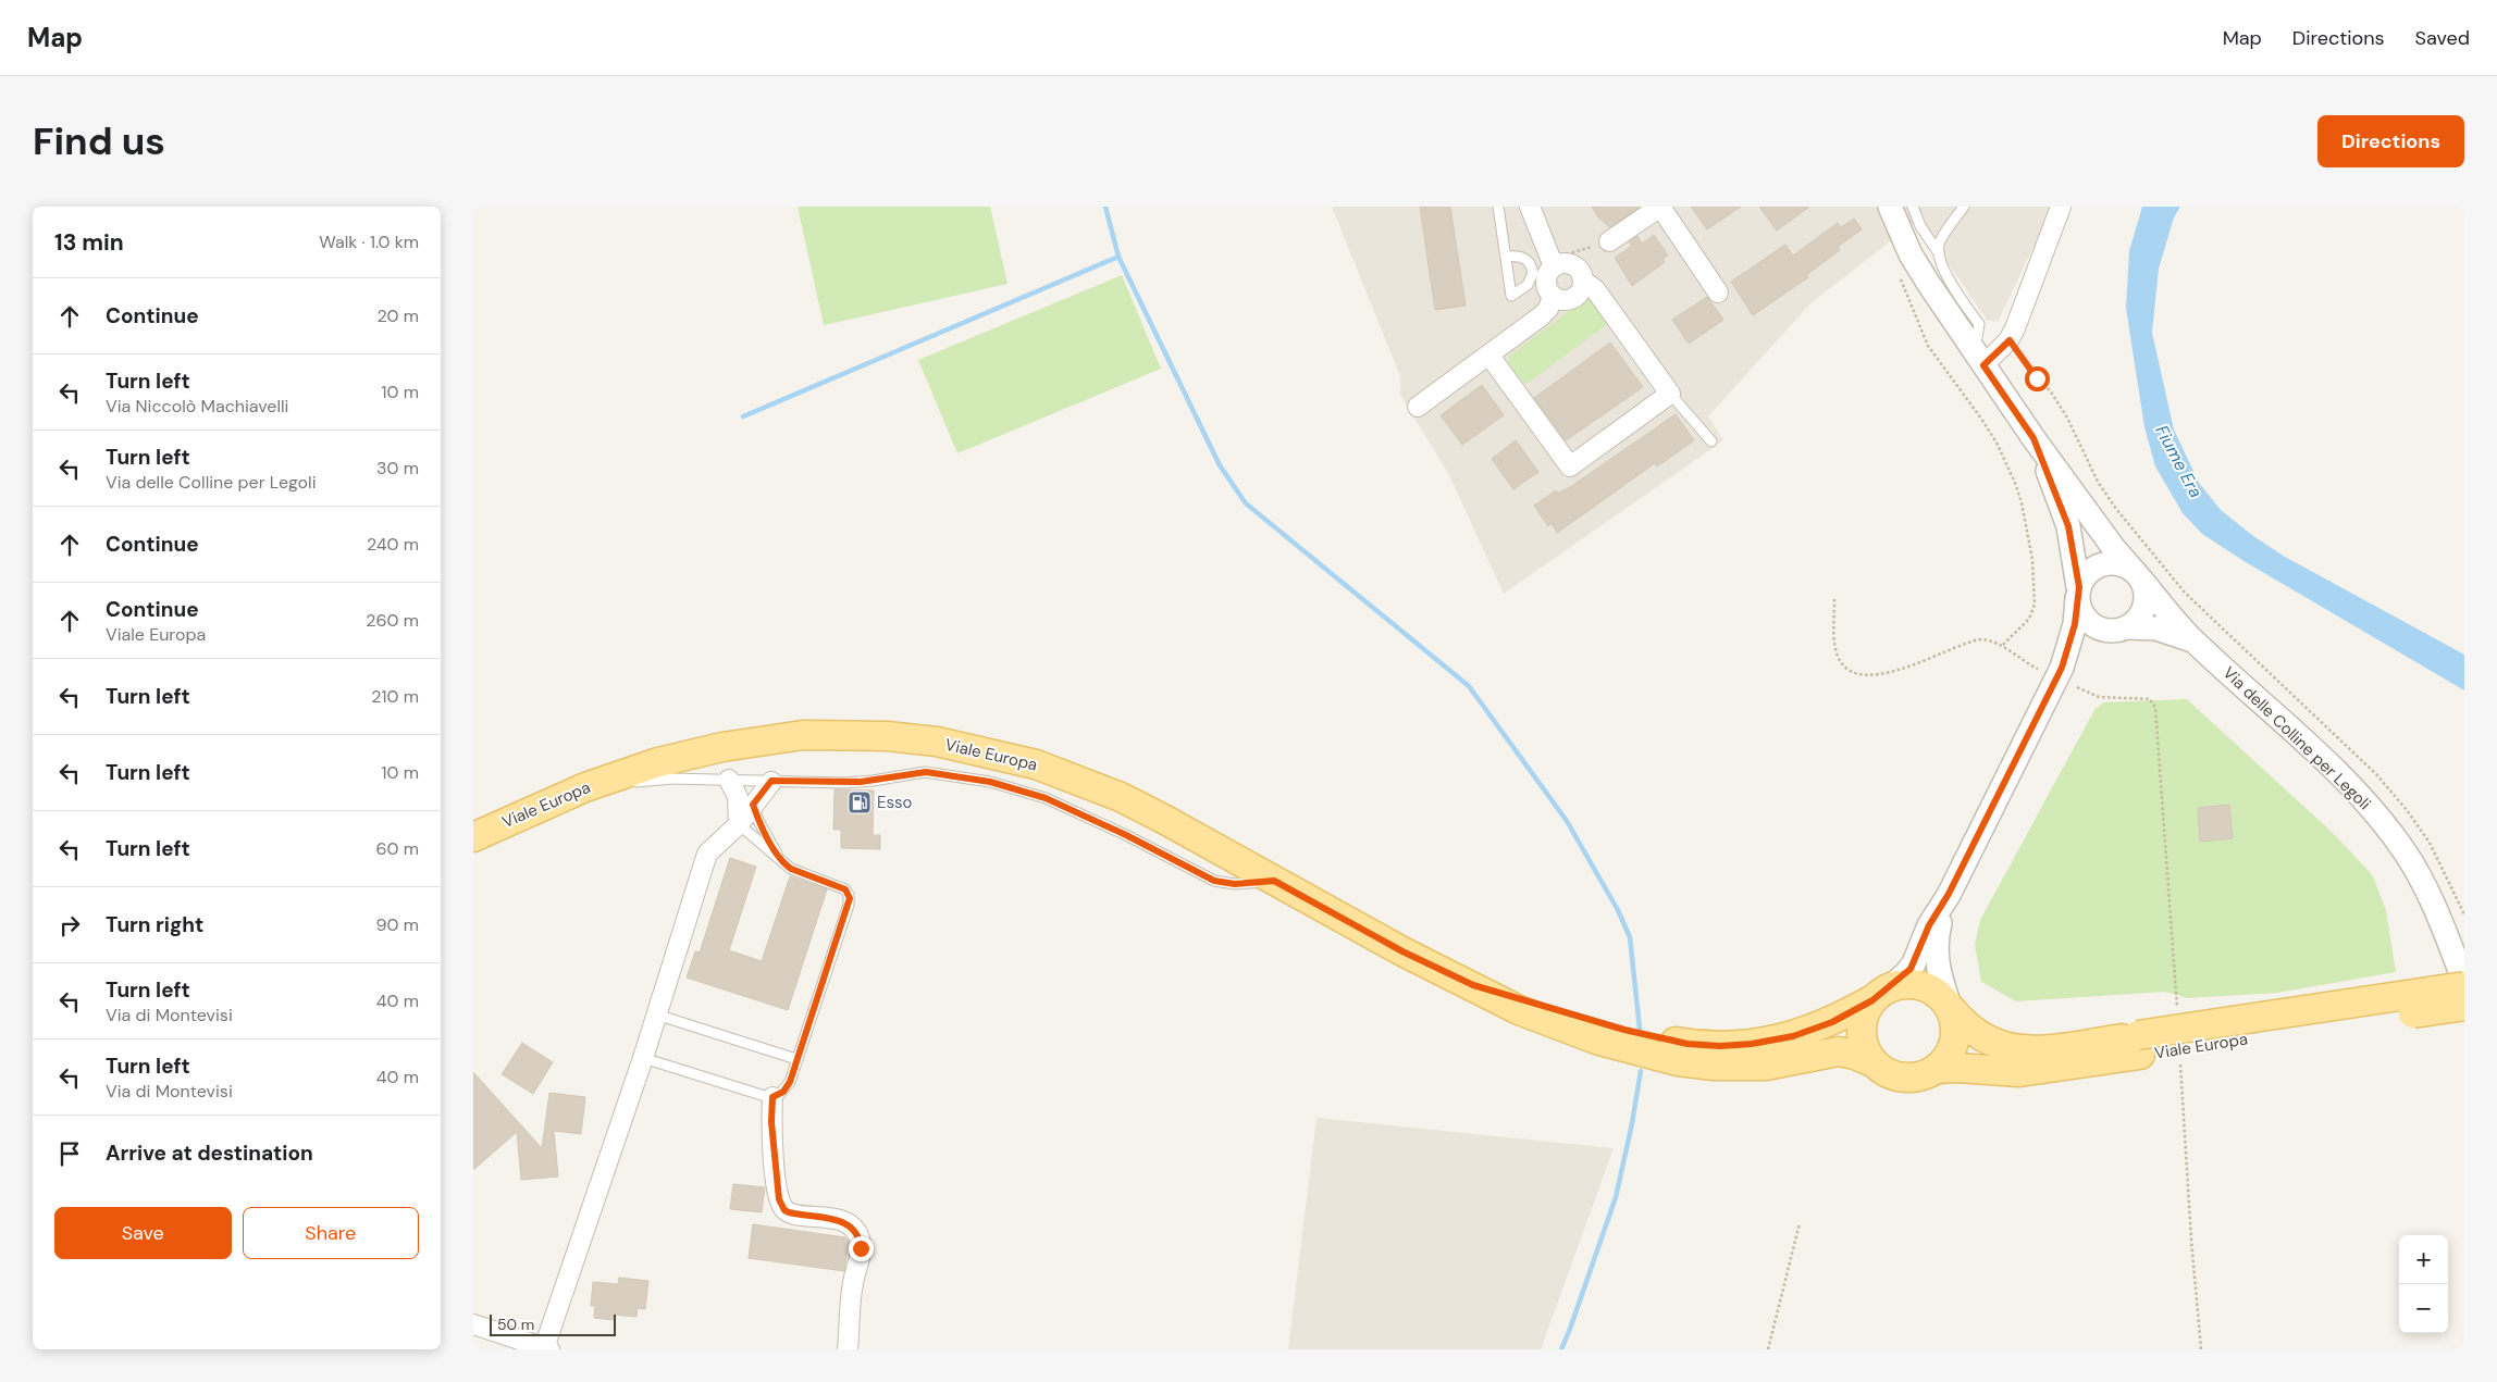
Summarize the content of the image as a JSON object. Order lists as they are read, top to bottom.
{
  "streets": {
    "main road": ["Viale Europa"],
    "street": ["Via delle Colline per Legoli"]
  },
  "crossings": [
    ["Via delle Colline per Legoli", "Viale Europa"]
  ],
  "water": ["Fiume Era"],
  "places": {
    "fuel station": ["Esso"]
  },
  "scale_bar": "50 m",
  "page": {
    "header": "Map",
    "nav": ["Map", "Directions", "Saved"],
    "buttons": [
      "Directions",
      ["Save", "Share"]
    ],
    "title": "Find us",
    "heading": ["13 min", "Walk · 1.0 km"],
    "list": [
      ["Continue", "20 m"],
      ["Turn left", "Via Niccolò Machiavelli", "10 m"],
      ["Turn left", "Via delle Colline per Legoli", "30 m"],
      ["Continue", "240 m"],
      ["Continue", "Viale Europa", "260 m"],
      ["Turn left", "210 m"],
      ["Turn left", "10 m"],
      ["Turn left", "60 m"],
      ["Turn right", "90 m"],
      ["Turn left", "Via di Montevisi", "40 m"],
      ["Turn left", "Via di Montevisi", "40 m"],
      "Arrive at destination"
    ],
    "map_buttons": ["+", "−"],
    "scale": "50 m"
  }
}
